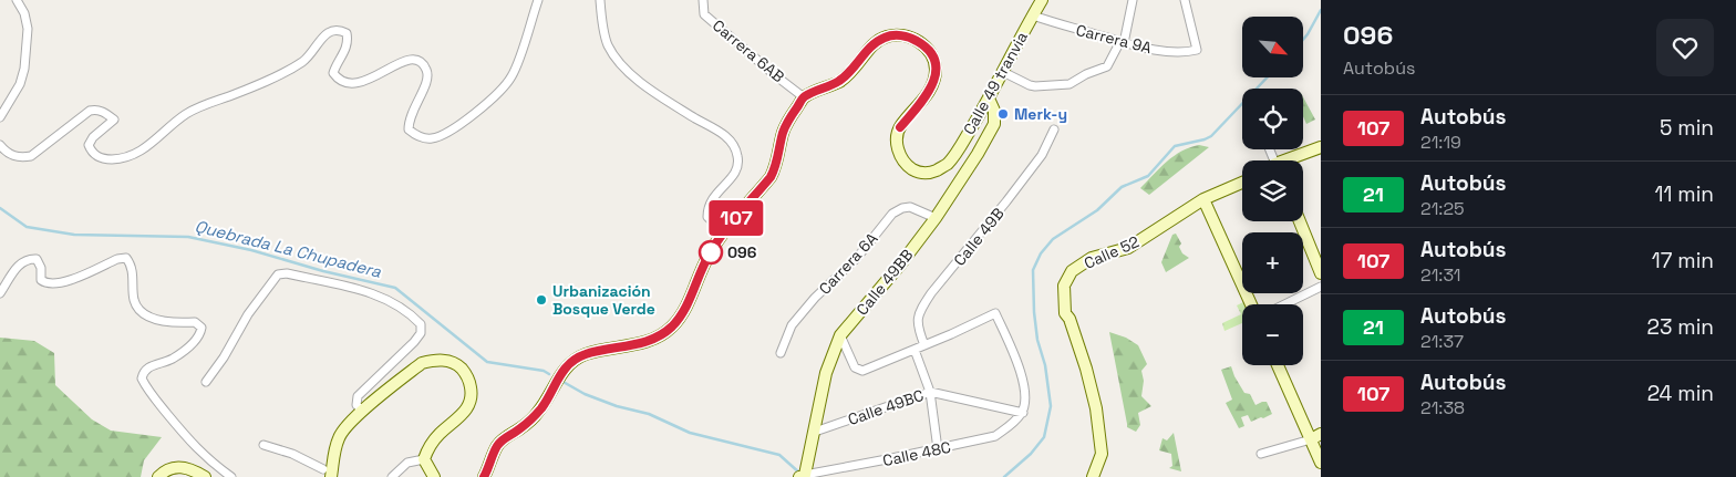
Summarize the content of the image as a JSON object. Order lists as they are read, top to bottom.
{
  "streets": {
    "main road": ["Calle 49 tranvia", "Calle 52", "Calle 49BB"],
    "street": [
      "Carrera 9A",
      "Carrera 6AB",
      "Calle 49B",
      "Carrera 6A",
      "Calle 49BC",
      "Calle 48C"
    ]
  },
  "crossings": [
    ["Carrera 9A", "Calle 49 tranvia"],
    ["Carrera 6AB", "Calle 49 tranvia"],
    ["Calle 49 tranvia", "Calle 49BB"],
    ["Carrera 6A", "Calle 49BB"],
    ["Calle 49BB", "Calle 49BC"],
    ["Calle 49BB", "Calle 48C"],
    ["Calle 49BC", "Calle 48C"]
  ],
  "water": ["Quebrada La Chupadera"],
  "places": ["Merk-y", "096", "Urbanización Bosque Verde"],
  "lines": ["bus line 107"],
  "north": "bottom right",
  "page": {
    "on_map": "107",
    "heading": ["096", "Autobús"],
    "map_buttons": ["+", "−"],
    "list": [
      {
        "mark": "107",
        "name": "Autobús",
        "note": "21:19",
        "value": "5 min"
      },
      {
        "mark": "21",
        "name": "Autobús",
        "note": "21:25",
        "value": "11 min"
      },
      {
        "mark": "107",
        "name": "Autobús",
        "note": "21:31",
        "value": "17 min"
      },
      {
        "mark": "21",
        "name": "Autobús",
        "note": "21:37",
        "value": "23 min"
      },
      {
        "mark": "107",
        "name": "Autobús",
        "note": "21:38",
        "value": "24 min"
      }
    ]
  }
}
